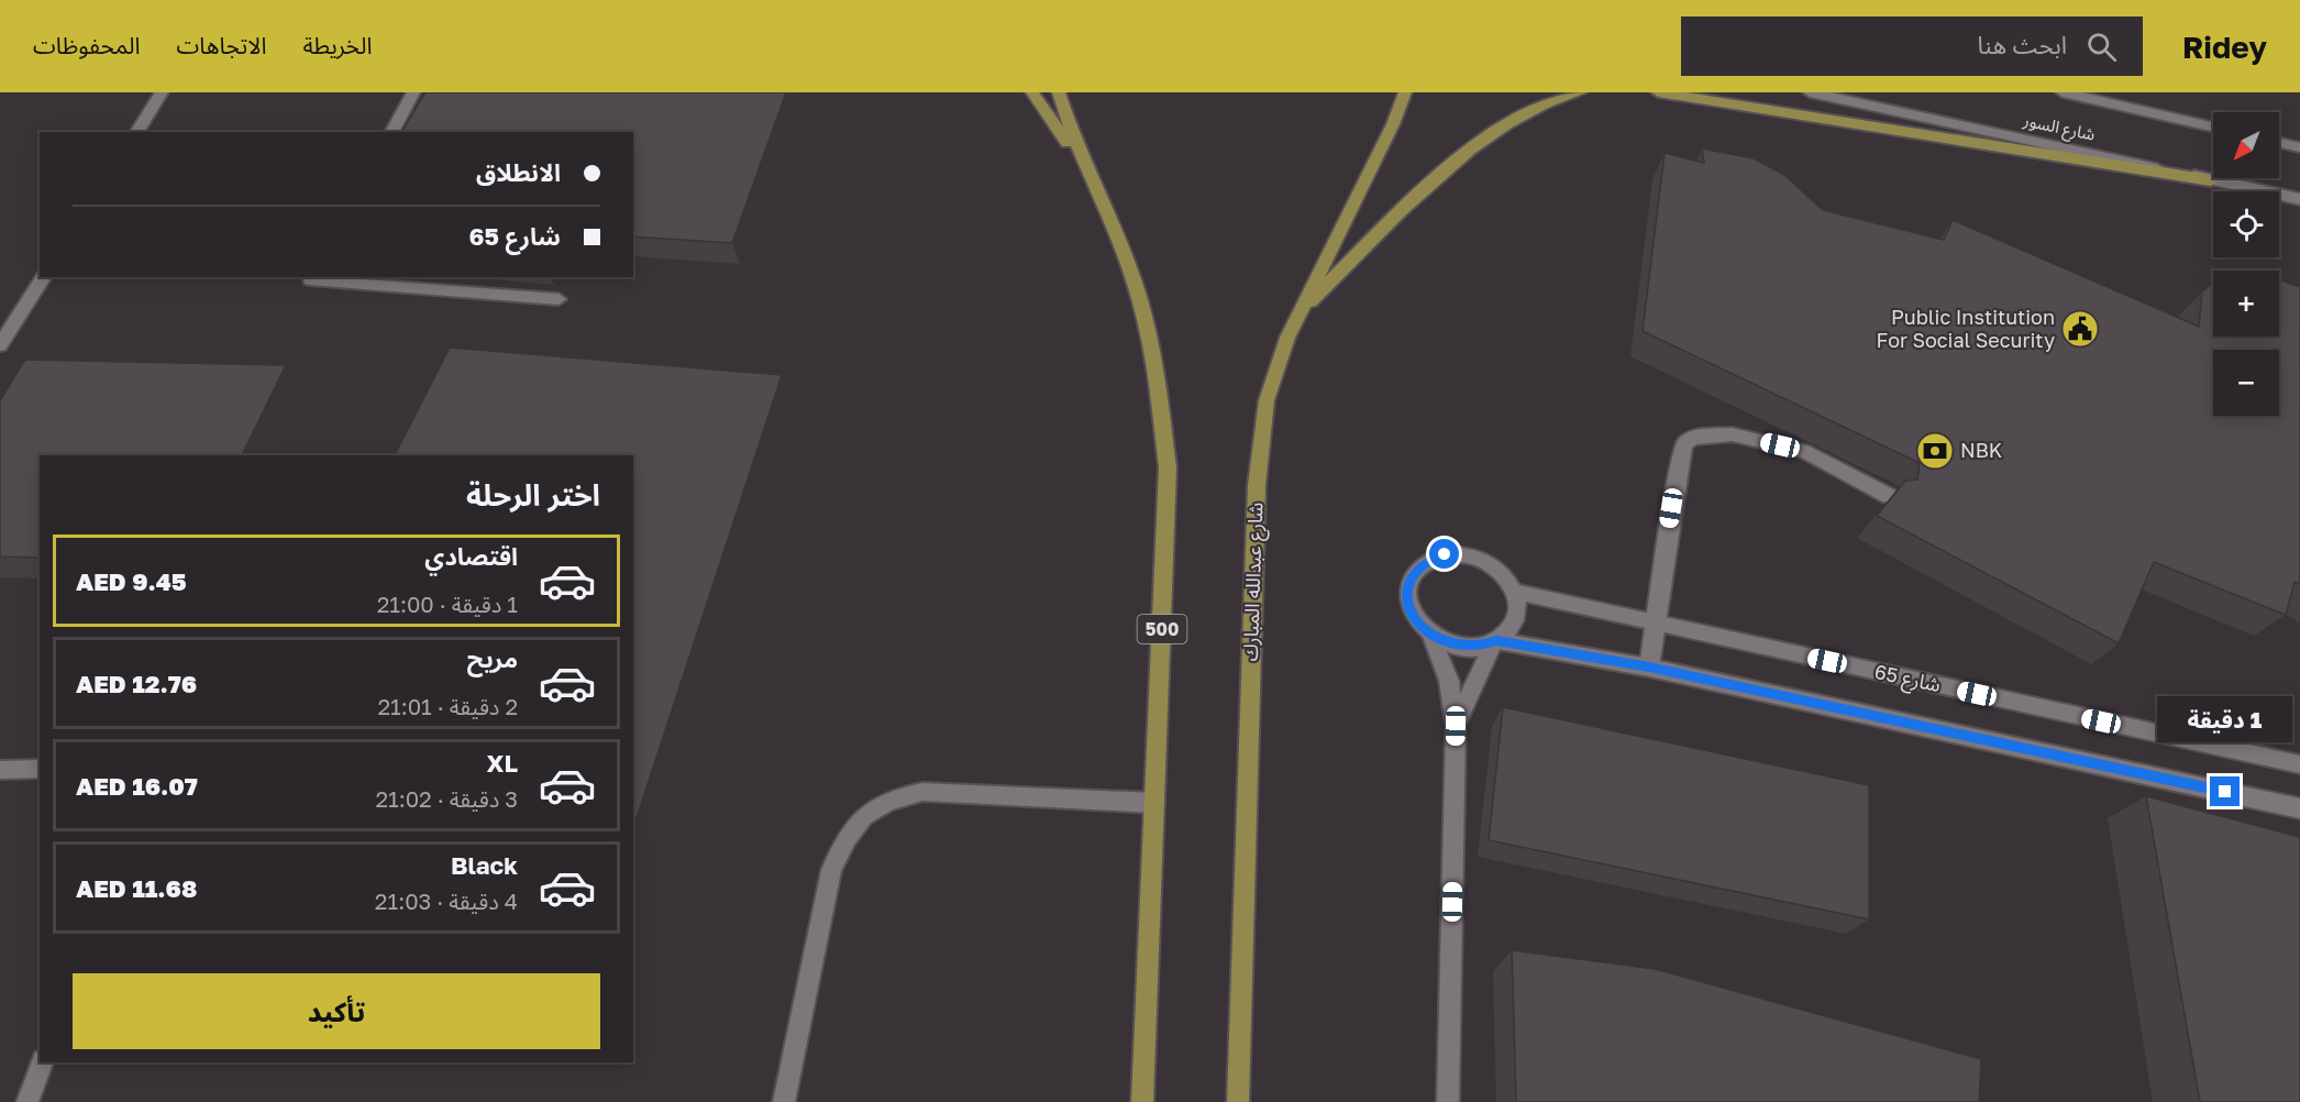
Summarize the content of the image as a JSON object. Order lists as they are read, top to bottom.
{
  "streets": {
    "main road": ["شارع عبدالله المبارك", "500"],
    "street": ["شارع السور", "شارع 65"]
  },
  "places": {
    "public building": ["Public Institution For Social Security"],
    "bank": ["NBK"]
  },
  "north": "bottom left",
  "page": {
    "header": "Ridey",
    "search": "ابحث هنا",
    "nav": ["الخريطة", "الاتجاهات", "المحفوظات"],
    "map_buttons": ["+", "−"],
    "banner": ["الانطلاق", "شارع 65"],
    "heading": "اختر الرحلة",
    "list": [
      {
        "name": "اقتصادي",
        "note": "1 دقيقة · 21:00",
        "value": "AED 9.45"
      },
      {
        "name": "مريح",
        "note": "2 دقيقة · 21:01",
        "value": "AED 12.76"
      },
      {
        "name": "XL",
        "note": "3 دقيقة · 21:02",
        "value": "AED 16.07"
      },
      {
        "name": "Black",
        "note": "4 دقيقة · 21:03",
        "value": "AED 11.68"
      }
    ],
    "bubble": "1 دقيقة",
    "buttons": "تأكيد"
  }
}
